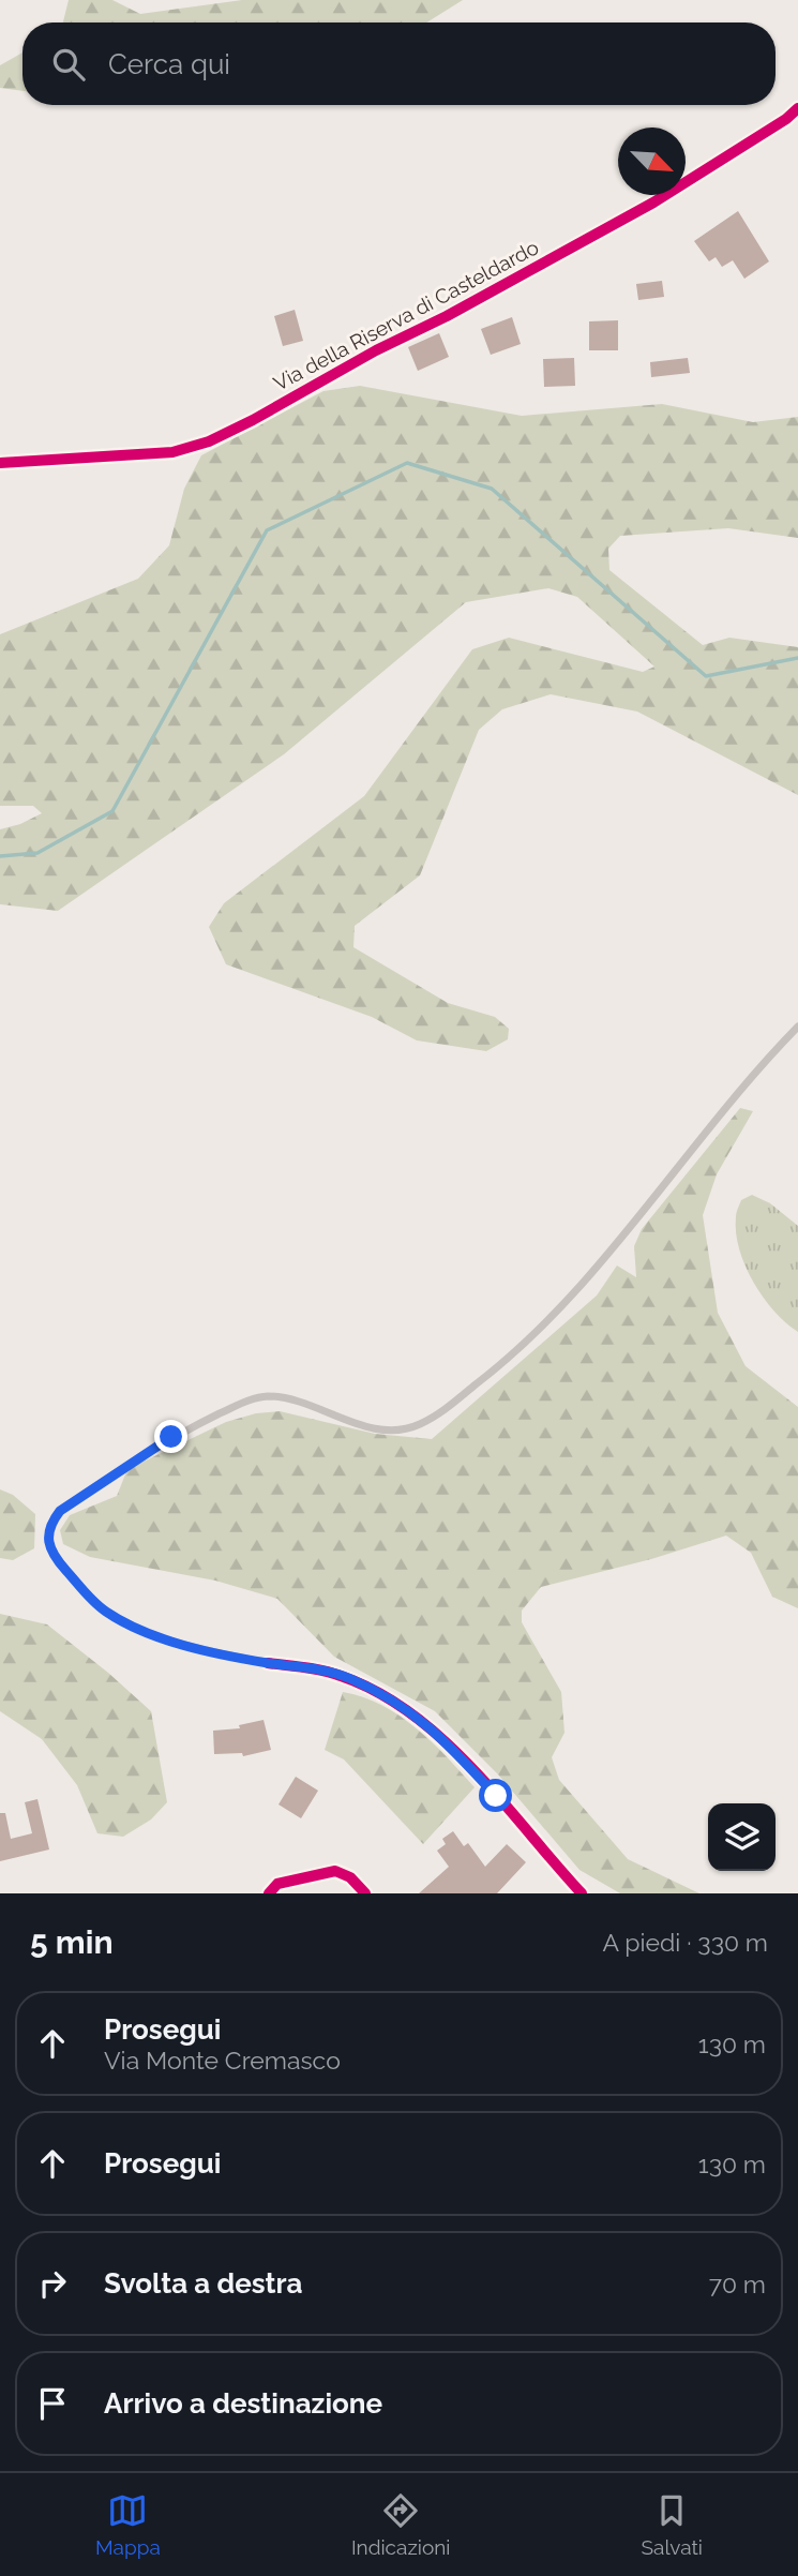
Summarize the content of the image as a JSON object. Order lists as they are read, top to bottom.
{
  "streets": {
    "street": ["Via della Riserva di Casteldardo"]
  },
  "north": "bottom right",
  "page": {
    "search": "Cerca qui",
    "heading": ["5 min", "A piedi · 330 m"],
    "list": [
      ["Prosegui", "Via Monte Cremasco", "130 m"],
      ["Prosegui", "130 m"],
      ["Svolta a destra", "70 m"],
      "Arrivo a destinazione"
    ],
    "nav": ["Mappa", "Indicazioni", "Salvati"]
  }
}
